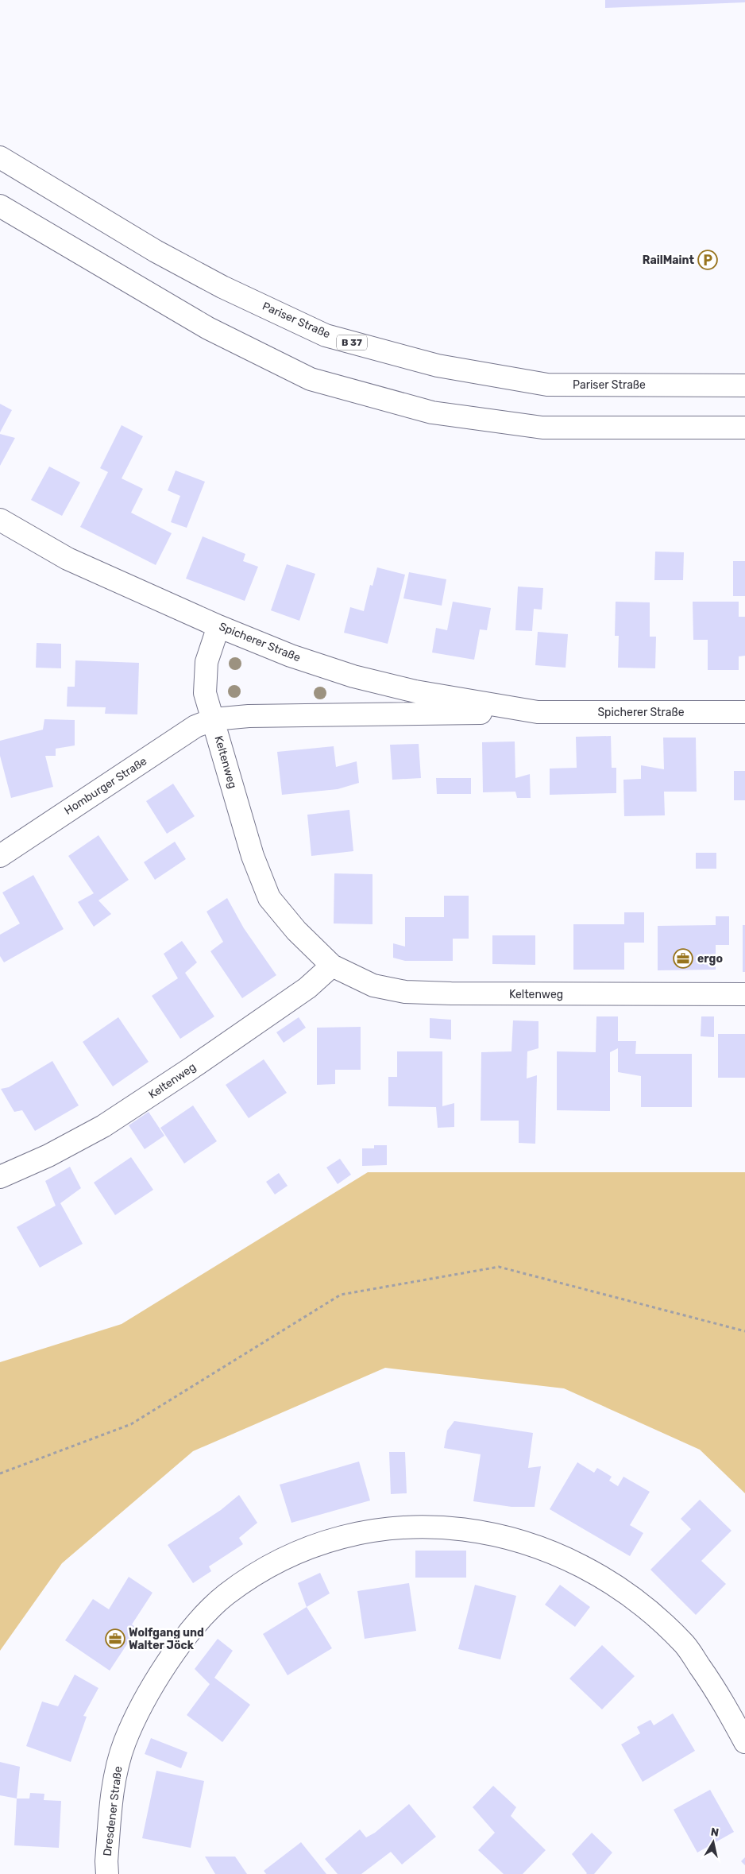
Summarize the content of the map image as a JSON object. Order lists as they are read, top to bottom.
{
  "streets": {
    "street": [
      "Pariser Straße",
      "B 37",
      "Spicherer Straße",
      "Keltenweg",
      "Homburger Straße",
      "Dresdener Straße"
    ]
  },
  "crossings": [
    ["Spicherer Straße", "Keltenweg"],
    ["Spicherer Straße", "Homburger Straße"],
    ["Keltenweg", "Homburger Straße"]
  ],
  "places": {
    "parking": ["RailMaint"],
    "office": ["ergo", "Wolfgang und Walter Jöck"]
  },
  "north": "top"
}
